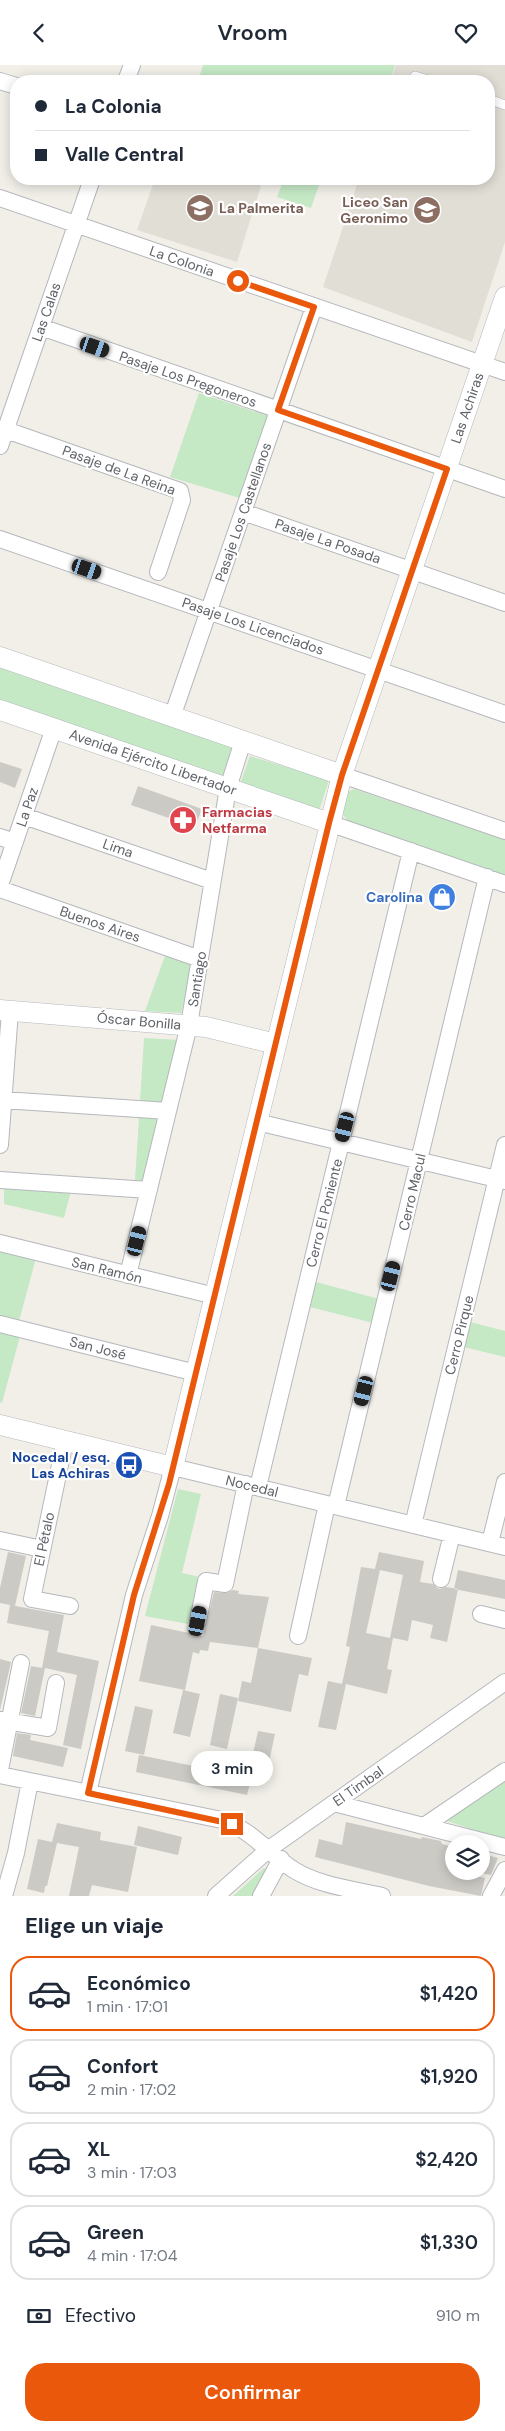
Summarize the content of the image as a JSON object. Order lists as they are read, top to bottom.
{
  "streets": {
    "street": [
      "La Colonia",
      "Las Calas",
      "Pasaje Los Pregoneros",
      "Las Achiras",
      "Pasaje de La Reina",
      "Pasaje Los Castellanos",
      "Pasaje La Posada",
      "Pasaje Los Licenciados",
      "Avenida Ejército Libertador",
      "La Paz",
      "Lima",
      "Buenos Aires",
      "Santiago",
      "Óscar Bonilla",
      "Cerro Macul",
      "Cerro El Poniente",
      "San Ramón",
      "Cerro Pirque",
      "San José",
      "Nocedal",
      "El Pétalo",
      "El Timbal"
    ]
  },
  "crossings": [
    ["La Colonia", "Las Calas"],
    ["La Colonia", "Las Achiras"],
    ["La Colonia", "Pasaje Los Castellanos"],
    ["Las Calas", "Pasaje Los Pregoneros"],
    ["Las Calas", "Pasaje de La Reina"],
    ["Pasaje Los Pregoneros", "Las Achiras"],
    ["Pasaje Los Pregoneros", "Pasaje Los Castellanos"],
    ["Las Achiras", "Pasaje La Posada"],
    ["Las Achiras", "Pasaje Los Licenciados"],
    ["Las Achiras", "Avenida Ejército Libertador"],
    ["Las Achiras", "Óscar Bonilla"],
    ["Las Achiras", "San Ramón"],
    ["Las Achiras", "San José"],
    ["Las Achiras", "Nocedal"],
    ["Pasaje Los Castellanos", "Pasaje La Posada"],
    ["Pasaje Los Castellanos", "Pasaje Los Licenciados"],
    ["Avenida Ejército Libertador", "La Paz"],
    ["Avenida Ejército Libertador", "Santiago"],
    ["Avenida Ejército Libertador", "Cerro Macul"],
    ["Avenida Ejército Libertador", "Cerro El Poniente"],
    ["La Paz", "Lima"],
    ["Lima", "Santiago"],
    ["Buenos Aires", "Santiago"],
    ["Santiago", "Óscar Bonilla"],
    ["Santiago", "San Ramón"],
    ["Cerro Macul", "Nocedal"],
    ["Cerro El Poniente", "Nocedal"],
    ["Cerro Pirque", "Nocedal"],
    ["Nocedal", "El Pétalo"]
  ],
  "places": {
    "school or university": ["La Palmerita", "Liceo San Geronimo"],
    "pharmacy": ["Farmacias Netfarma"],
    "shop": ["Carolina"],
    "bus stop": ["Nocedal / esq. Las Achiras"]
  },
  "page": {
    "header": "Vroom",
    "banner": ["La Colonia", "Valle Central"],
    "bubble": "3 min",
    "heading": "Elige un viaje",
    "list": [
      {
        "name": "Económico",
        "note": "1 min · 17:01",
        "value": "$1,420"
      },
      {
        "name": "Confort",
        "note": "2 min · 17:02",
        "value": "$1,920"
      },
      {
        "name": "XL",
        "note": "3 min · 17:03",
        "value": "$2,420"
      },
      {
        "name": "Green",
        "note": "4 min · 17:04",
        "value": "$1,330"
      }
    ],
    "pay": ["Efectivo", "910 m"],
    "buttons": "Confirmar"
  }
}
